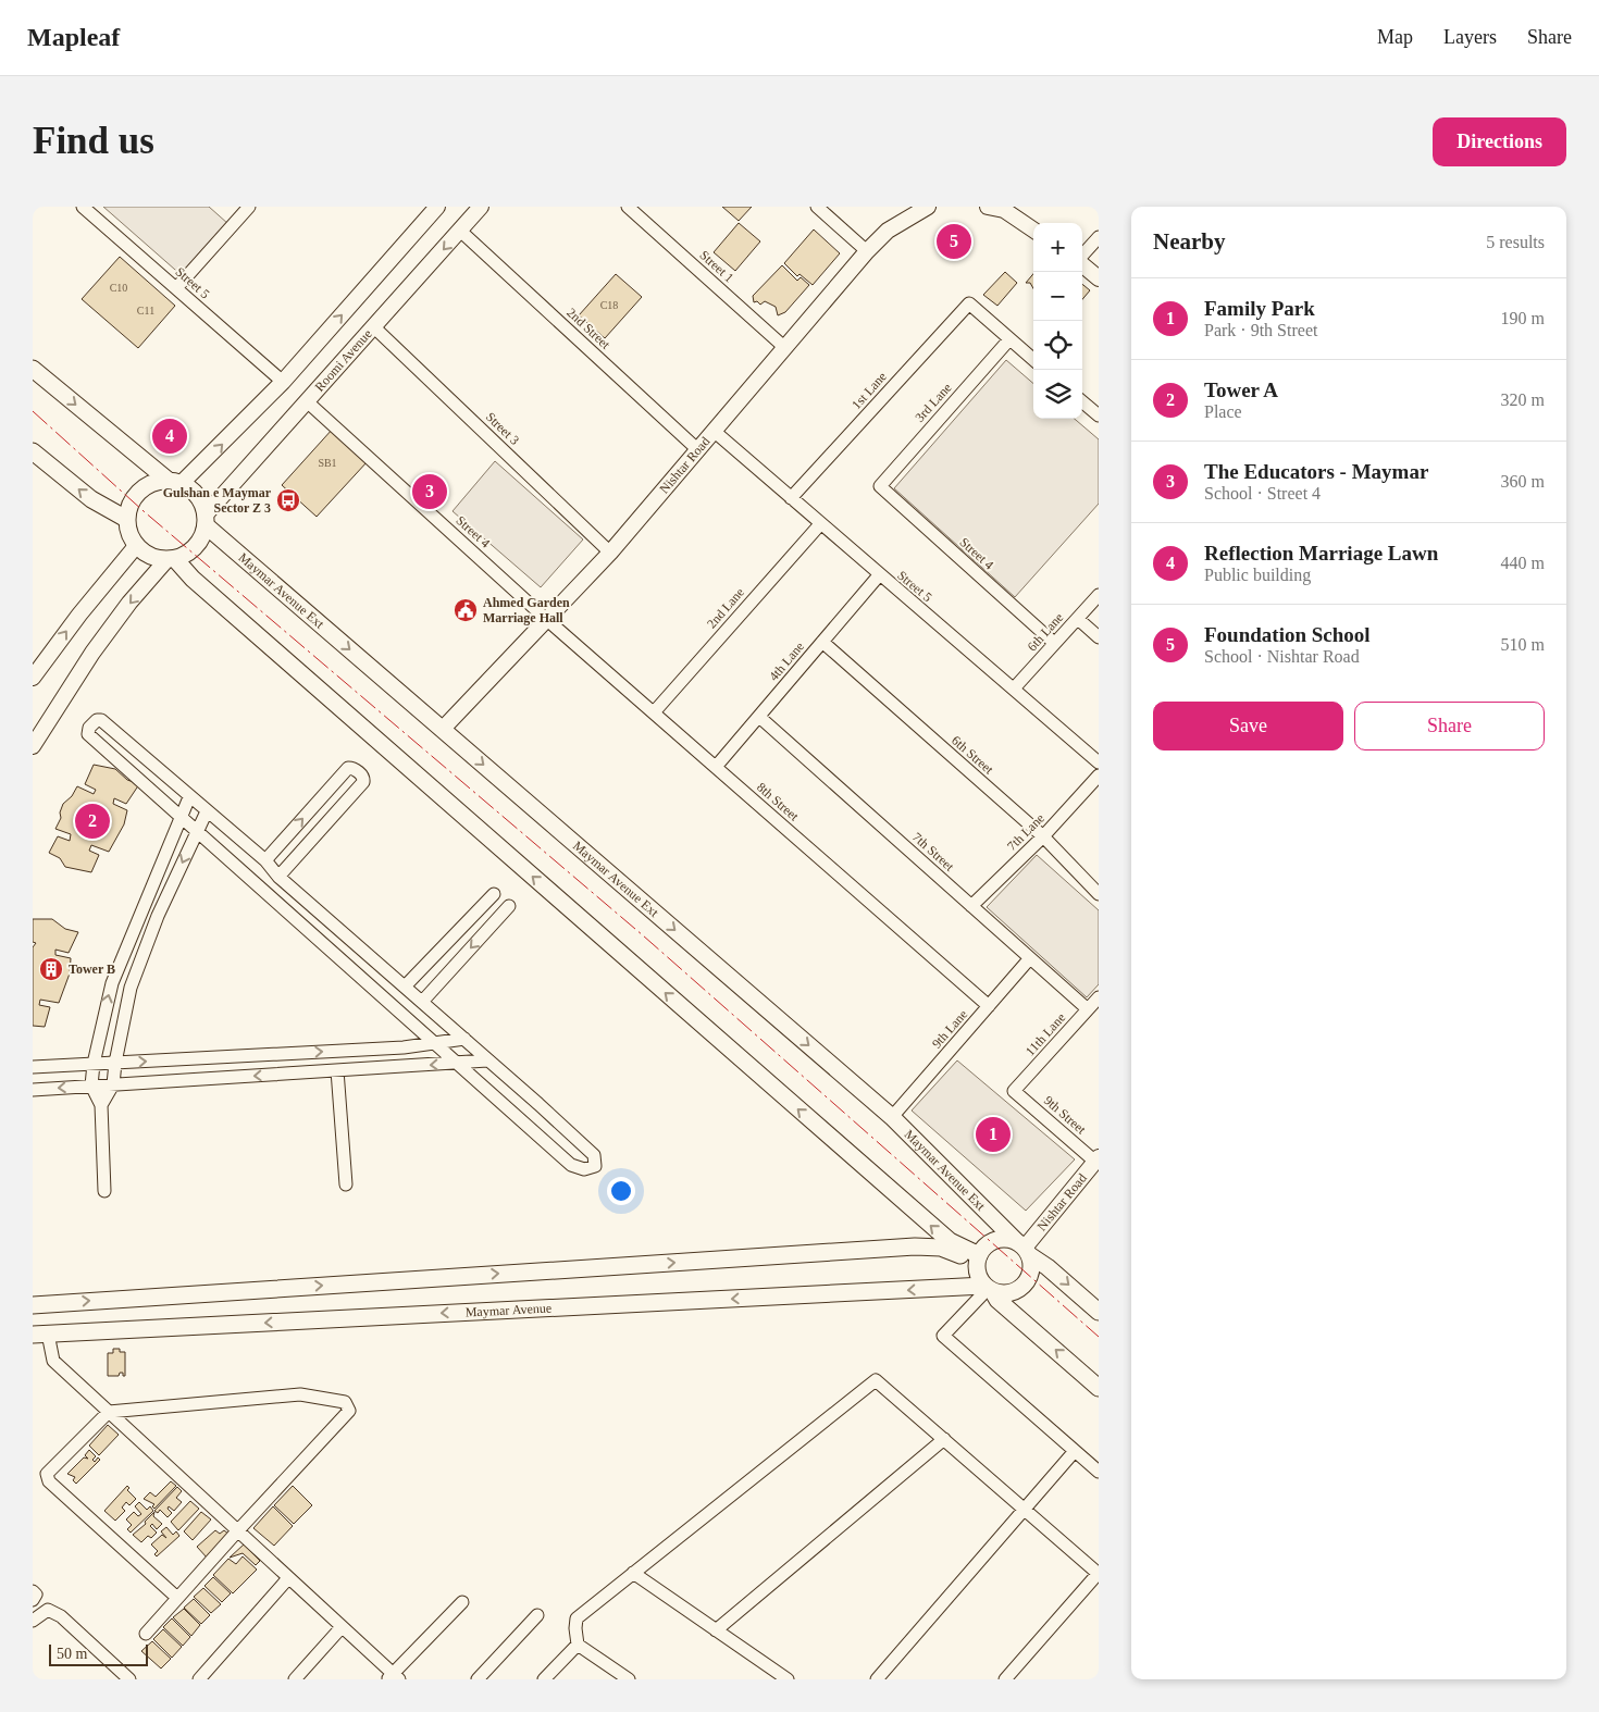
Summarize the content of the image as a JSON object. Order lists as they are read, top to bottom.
{
  "streets": {
    "main road": ["Maymar Avenue Ext", "Maymar Avenue"],
    "street": [
      "Street 1",
      "Street 5",
      "2nd Street",
      "Roomi Avenue",
      "1st Lane",
      "3rd Lane",
      "Street 3",
      "Nishtar Road",
      "Street 4",
      "2nd Lane",
      "6th Lane",
      "4th Lane",
      "6th Street",
      "8th Street",
      "7th Lane",
      "7th Street",
      "9th Lane",
      "11th Lane",
      "9th Street"
    ]
  },
  "crossings": [
    ["Street 1", "Nishtar Road"],
    ["Street 5", "1st Lane"],
    ["Street 5", "Nishtar Road"],
    ["Street 5", "2nd Lane"],
    ["Street 5", "6th Lane"],
    ["Street 5", "4th Lane"],
    ["2nd Street", "Roomi Avenue"],
    ["2nd Street", "Nishtar Road"],
    ["Roomi Avenue", "Street 3"],
    ["Roomi Avenue", "Street 4"],
    ["Roomi Avenue", "Maymar Avenue Ext"],
    ["1st Lane", "3rd Lane"],
    ["3rd Lane", "Street 4"],
    ["Street 3", "Nishtar Road"],
    ["Nishtar Road", "Street 4"],
    ["Nishtar Road", "Maymar Avenue Ext"],
    ["Nishtar Road", "8th Street"],
    ["Nishtar Road", "9th Street"],
    ["Nishtar Road", "Maymar Avenue"],
    ["Street 4", "6th Lane"],
    ["Street 4", "8th Street"],
    ["Maymar Avenue Ext", "9th Lane"],
    ["Maymar Avenue Ext", "Maymar Avenue"],
    ["2nd Lane", "8th Street"],
    ["4th Lane", "6th Street"],
    ["4th Lane", "8th Street"],
    ["4th Lane", "7th Street"],
    ["6th Street", "7th Lane"],
    ["8th Street", "9th Lane"],
    ["7th Lane", "7th Street"],
    ["7th Street", "9th Lane"],
    ["7th Street", "11th Lane"],
    ["11th Lane", "9th Street"]
  ],
  "places": {
    "bus stop": ["Gulshan e Maymar Sector Z 3"],
    "public building": ["Ahmed Garden Marriage Hall"],
    "building": ["Tower B"]
  },
  "house_numbers": [
    "C10",
    "C18",
    "C11",
    "SB1"
  ],
  "scale_bar": "50 m",
  "page": {
    "header": "Mapleaf",
    "nav": ["Map", "Layers", "Share"],
    "buttons": [
      "Directions",
      ["Save", "Share"]
    ],
    "title": "Find us",
    "heading": ["Nearby", "5 results"],
    "pins": [
      "5",
      "4",
      "3",
      "2",
      "1"
    ],
    "map_buttons": ["+", "−"],
    "list": [
      {
        "mark": "1",
        "name": "Family Park",
        "note": "Park · 9th Street",
        "value": "190 m"
      },
      {
        "mark": "2",
        "name": "Tower A",
        "note": "Place",
        "value": "320 m"
      },
      {
        "mark": "3",
        "name": "The Educators - Maymar",
        "note": "School · Street 4",
        "value": "360 m"
      },
      {
        "mark": "4",
        "name": "Reflection Marriage Lawn",
        "note": "Public building",
        "value": "440 m"
      },
      {
        "mark": "5",
        "name": "Foundation School",
        "note": "School · Nishtar Road",
        "value": "510 m"
      }
    ],
    "scale": "50 m"
  }
}
